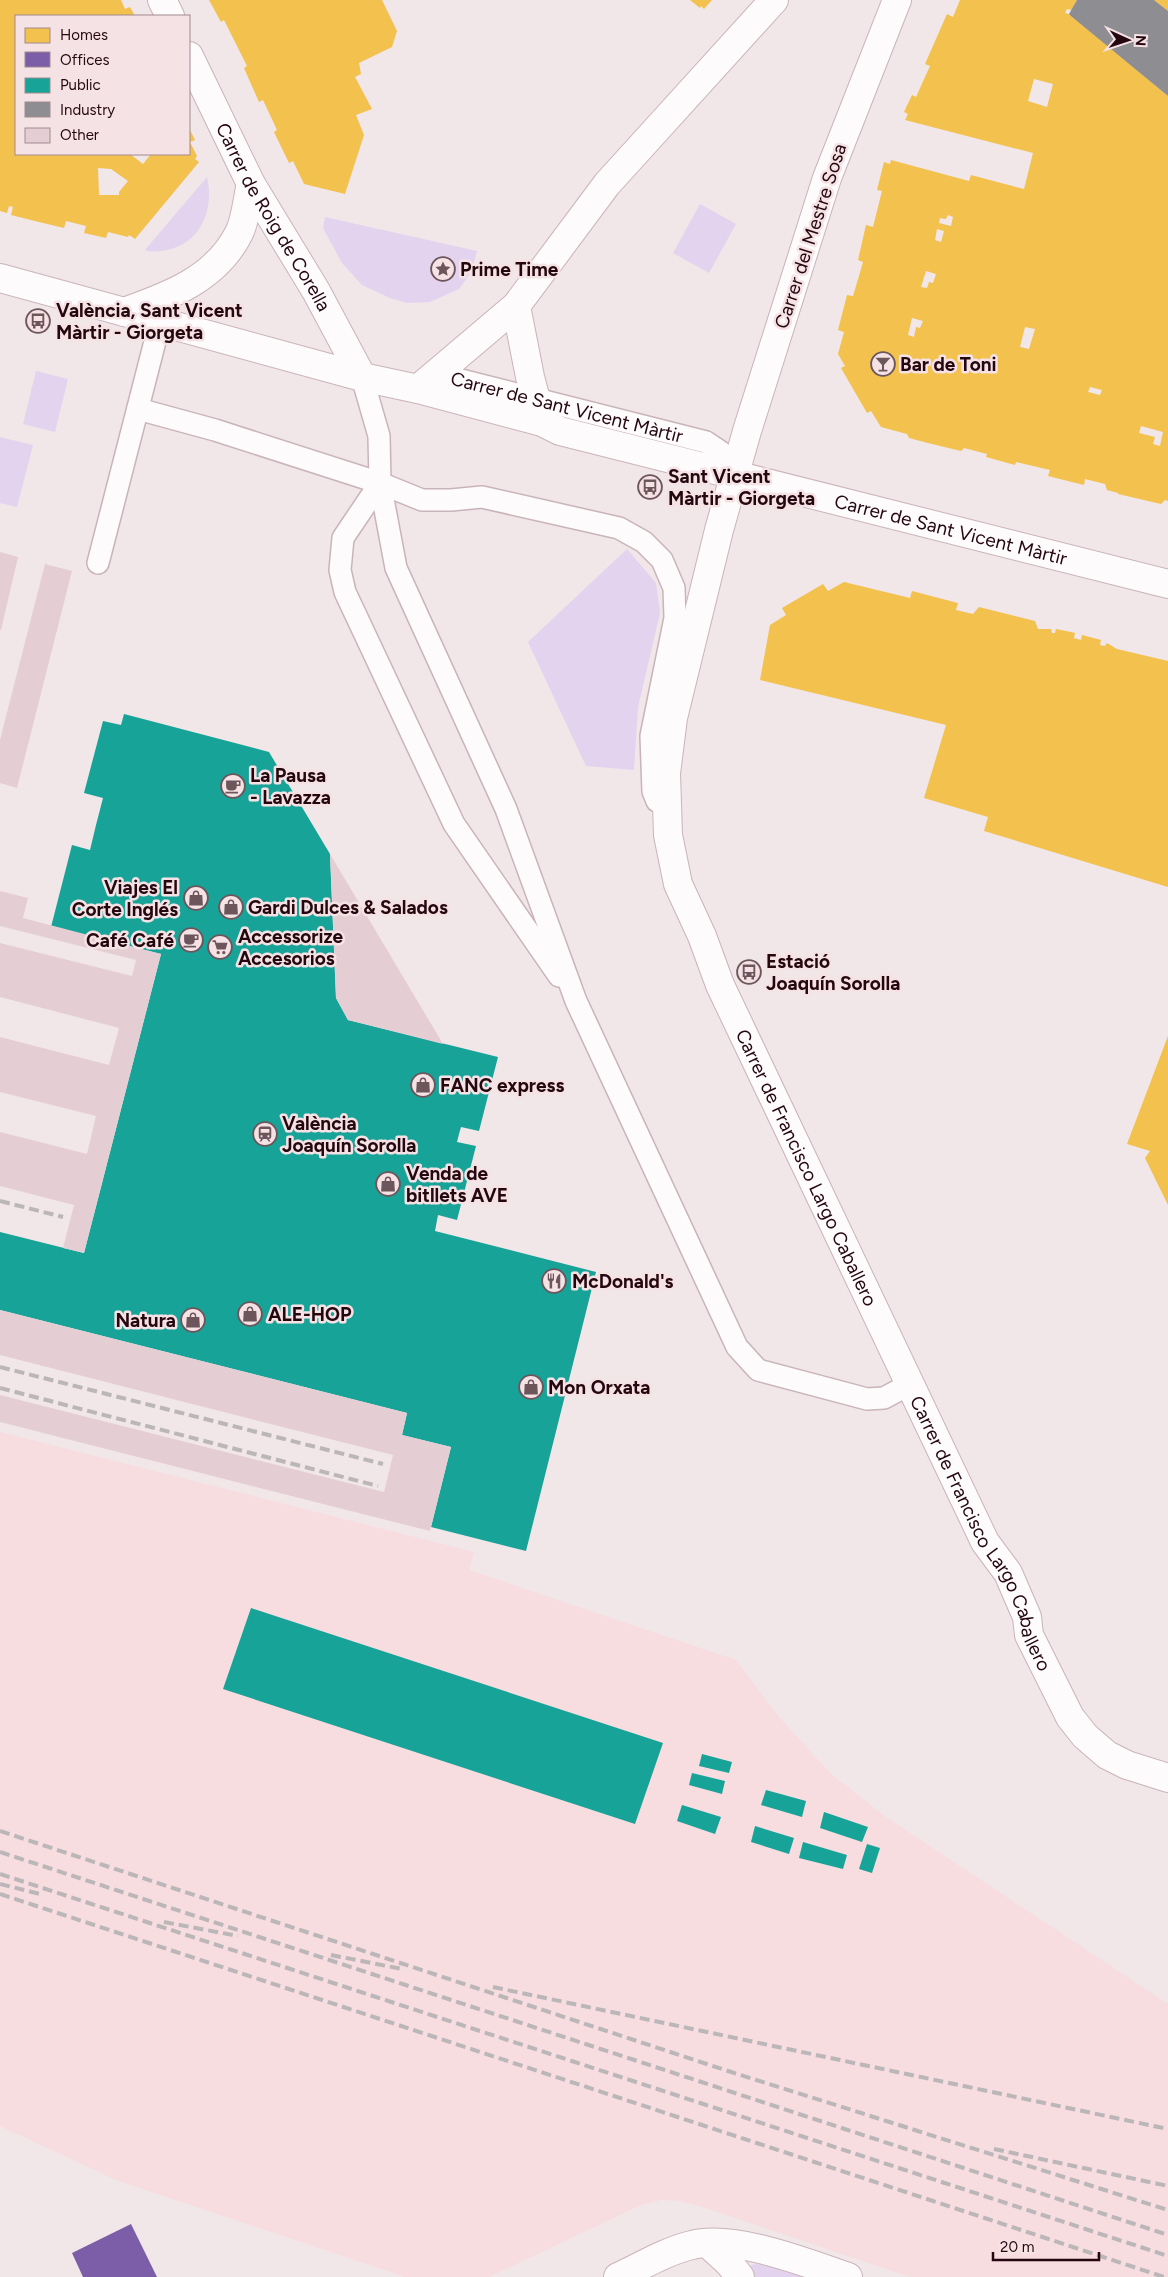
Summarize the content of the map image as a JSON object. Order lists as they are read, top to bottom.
{
  "streets": {
    "street": [
      "Carrer de Roig de Corella",
      "Carrer del Mestre Sosa",
      "Carrer de Sant Vicent Màrtir",
      "Carrer de Francisco Largo Caballero"
    ]
  },
  "crossings": [
    ["Carrer de Roig de Corella", "Carrer de Sant Vicent Màrtir"],
    ["Carrer del Mestre Sosa", "Carrer de Sant Vicent Màrtir"],
    ["Carrer del Mestre Sosa", "Carrer de Francisco Largo Caballero"],
    ["Carrer de Sant Vicent Màrtir", "Carrer de Francisco Largo Caballero"]
  ],
  "places": {
    "place": ["Prime Time"],
    "bus stop": ["València, Sant Vicent Màrtir - Giorgeta", "Sant Vicent Màrtir - Giorgeta", "Estació Joaquín Sorolla"],
    "bar": ["Bar de Toni"],
    "cafe": ["La Pausa - Lavazza", "Café Café"],
    "shop": [
      "Viajes El Corte Inglés",
      "Gardi Dulces & Salados",
      "FANC express",
      "Venda de bitllets AVE",
      "ALE-HOP",
      "Natura",
      "Mon Orxata"
    ],
    "supermarket": ["Accessorize Accesorios"],
    "station": ["València Joaquín Sorolla"],
    "restaurant": ["McDonald's"]
  },
  "legend": [
    "Homes",
    "Offices",
    "Public",
    "Industry",
    "Other"
  ],
  "scale_bar": "20 m",
  "north": "right"
}
